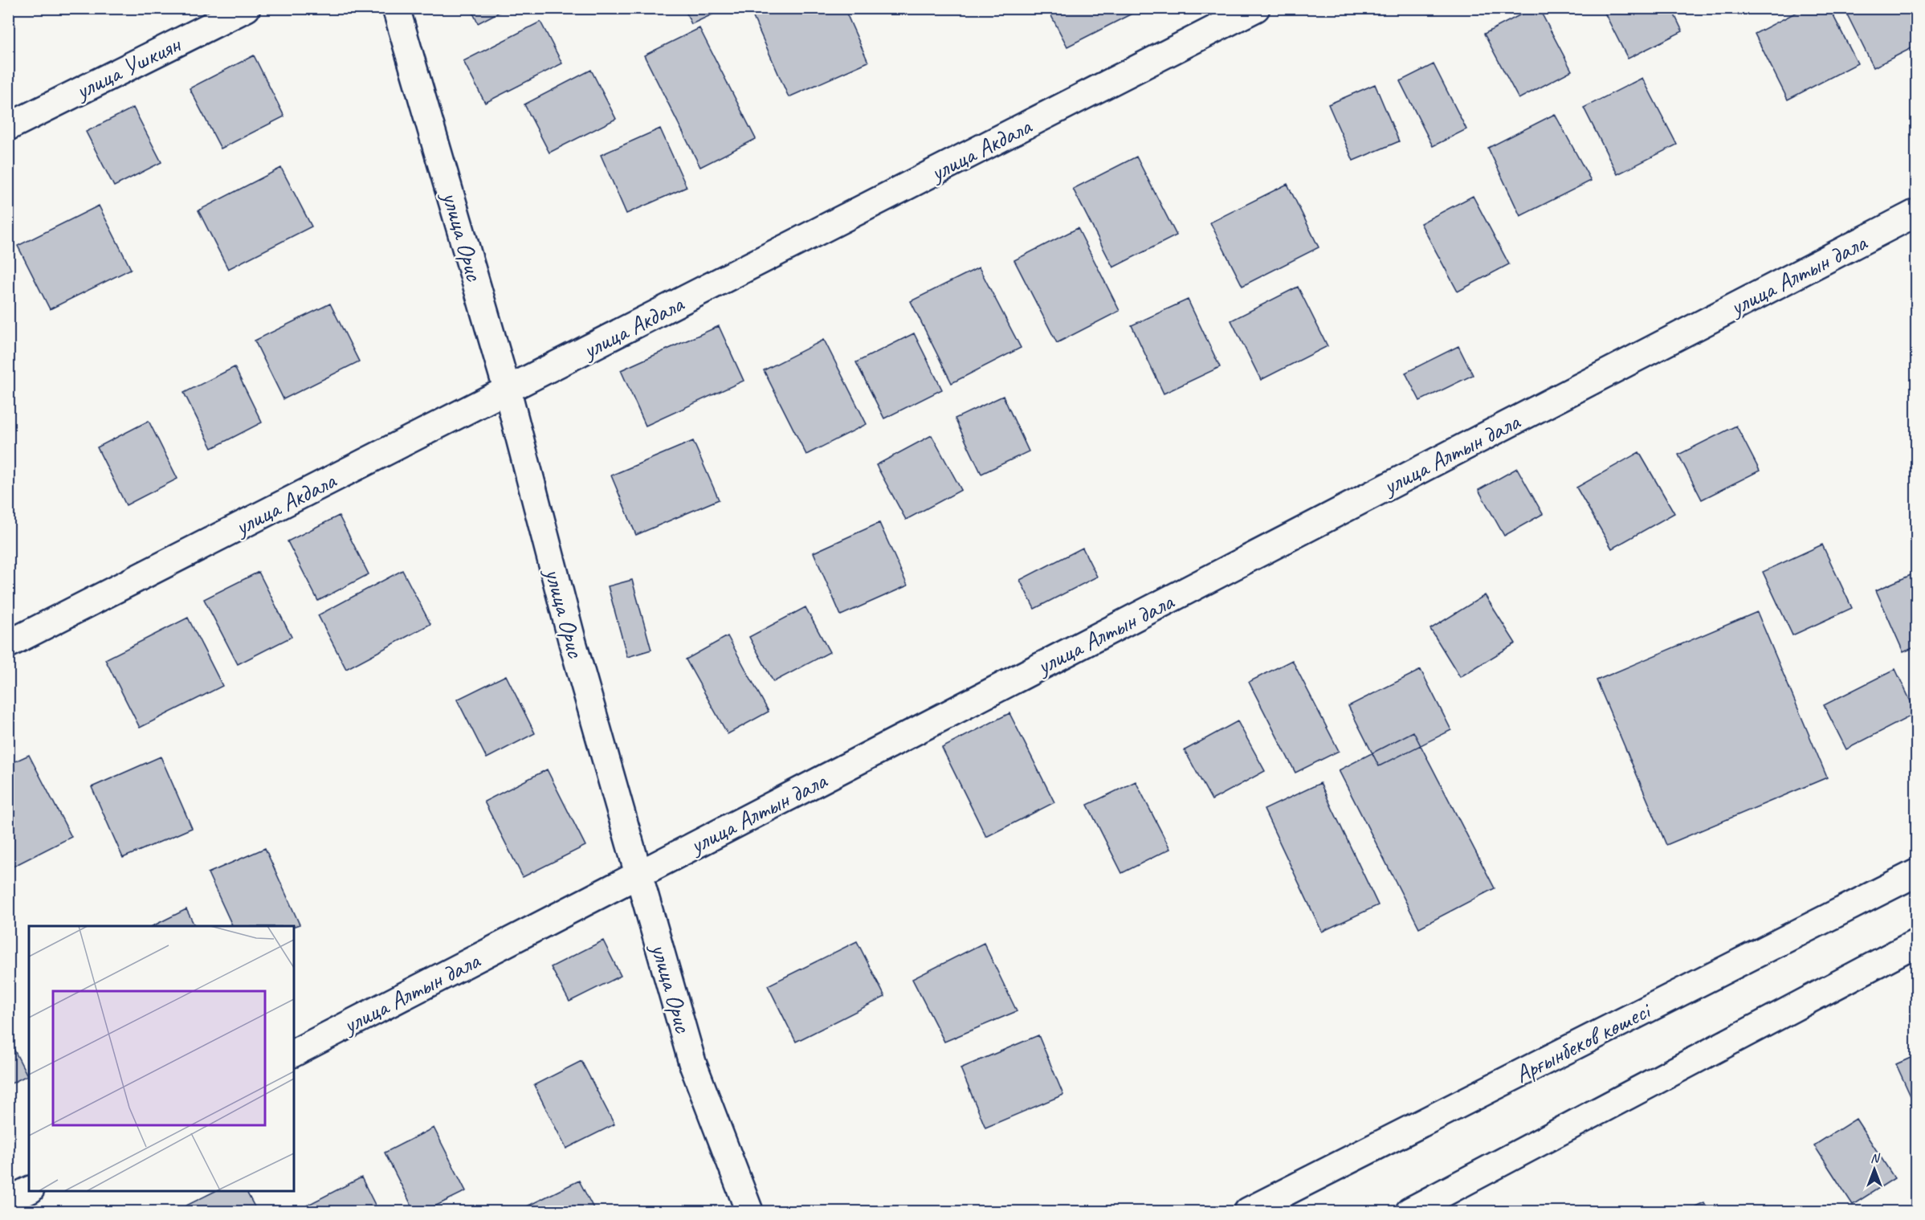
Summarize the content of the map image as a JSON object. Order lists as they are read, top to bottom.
{
  "streets": {
    "street": [
      "улица Ушкиян",
      "улица Акдала",
      "улица Орис",
      "улица Алтын дала",
      "Арғынбеков көшесі"
    ]
  },
  "crossings": [
    ["улица Акдала", "улица Орис"],
    ["улица Орис", "улица Алтын дала"]
  ],
  "north": "top"
}
